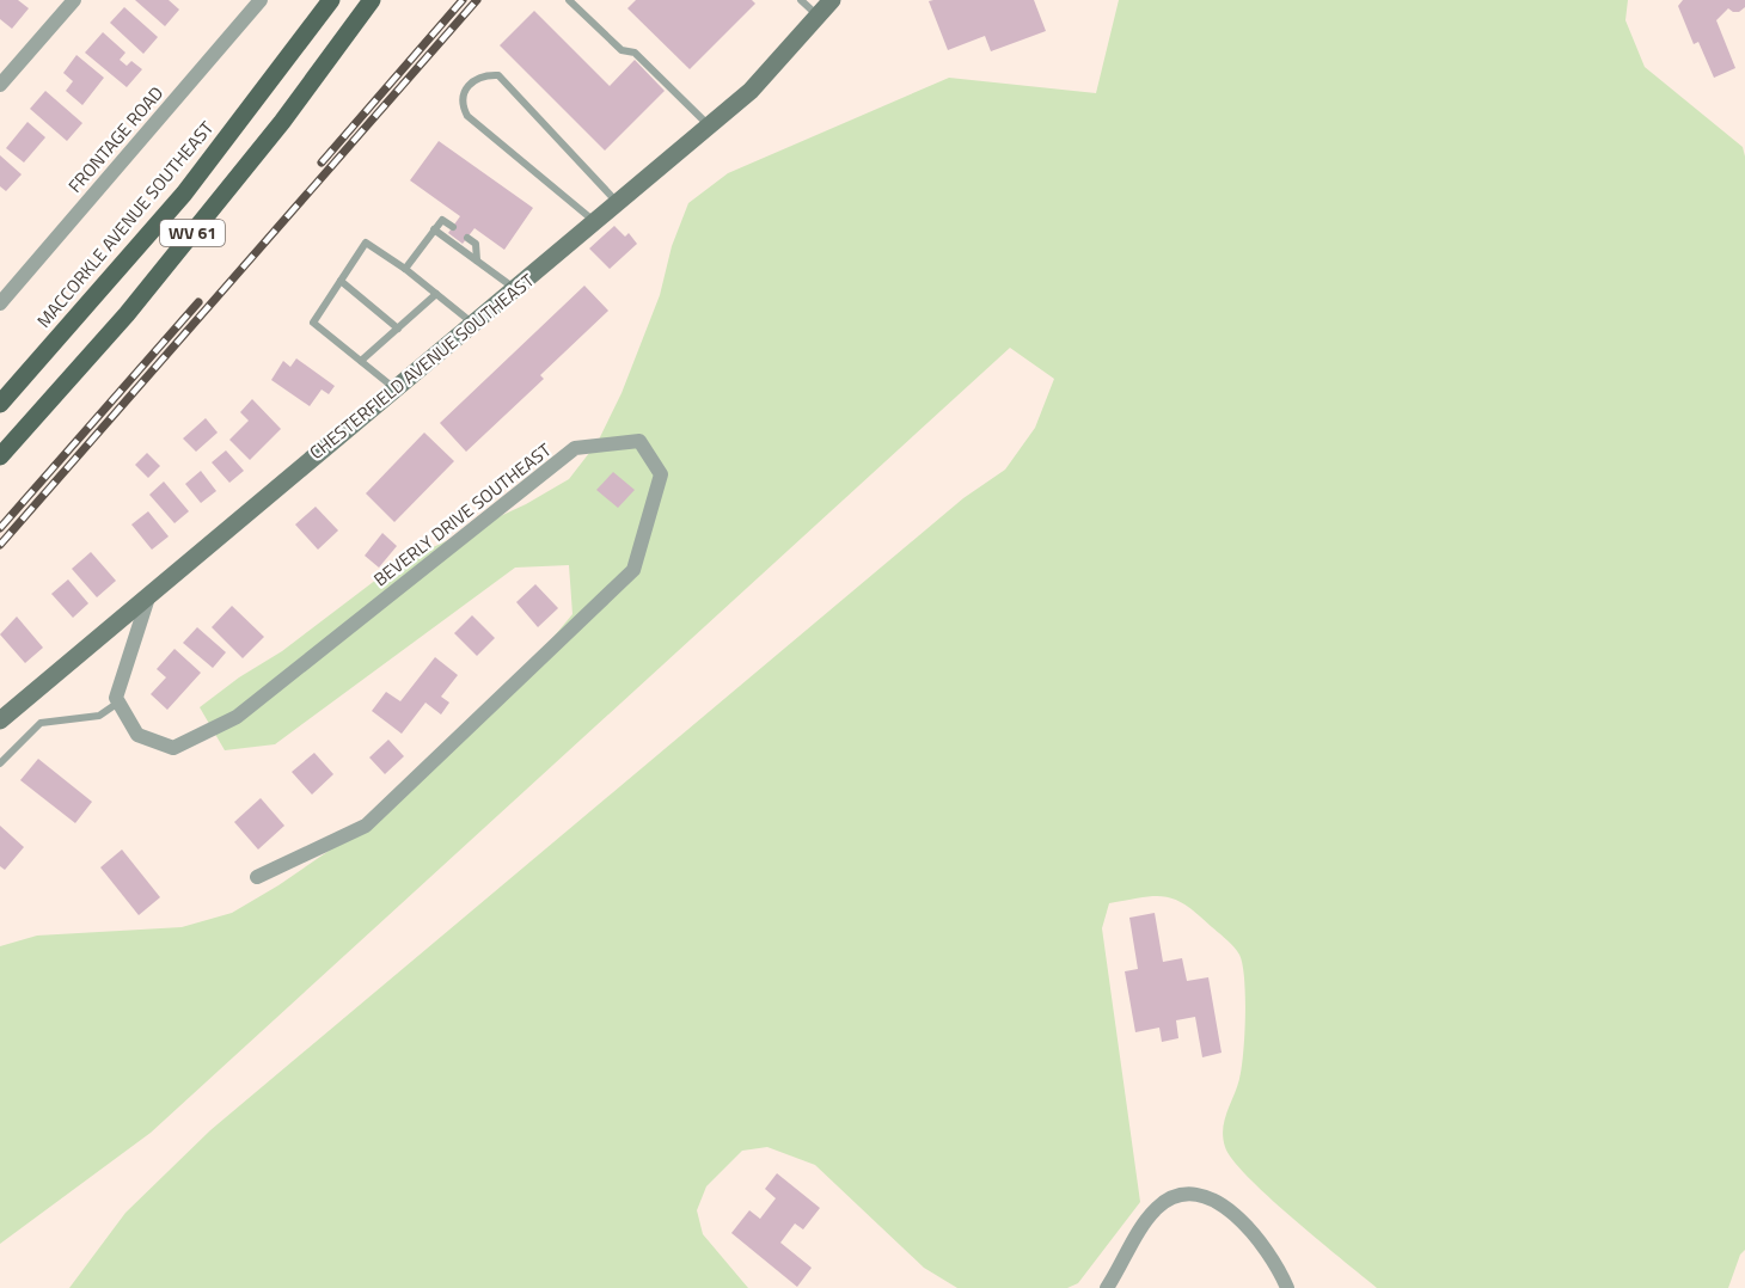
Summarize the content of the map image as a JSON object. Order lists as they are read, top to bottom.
{
  "streets": {
    "main road": ["MACCORKLE AVENUE SOUTHEAST", "WV 61"],
    "street": ["FRONTAGE ROAD", "CHESTERFIELD AVENUE SOUTHEAST", "BEVERLY DRIVE SOUTHEAST"]
  }
}
